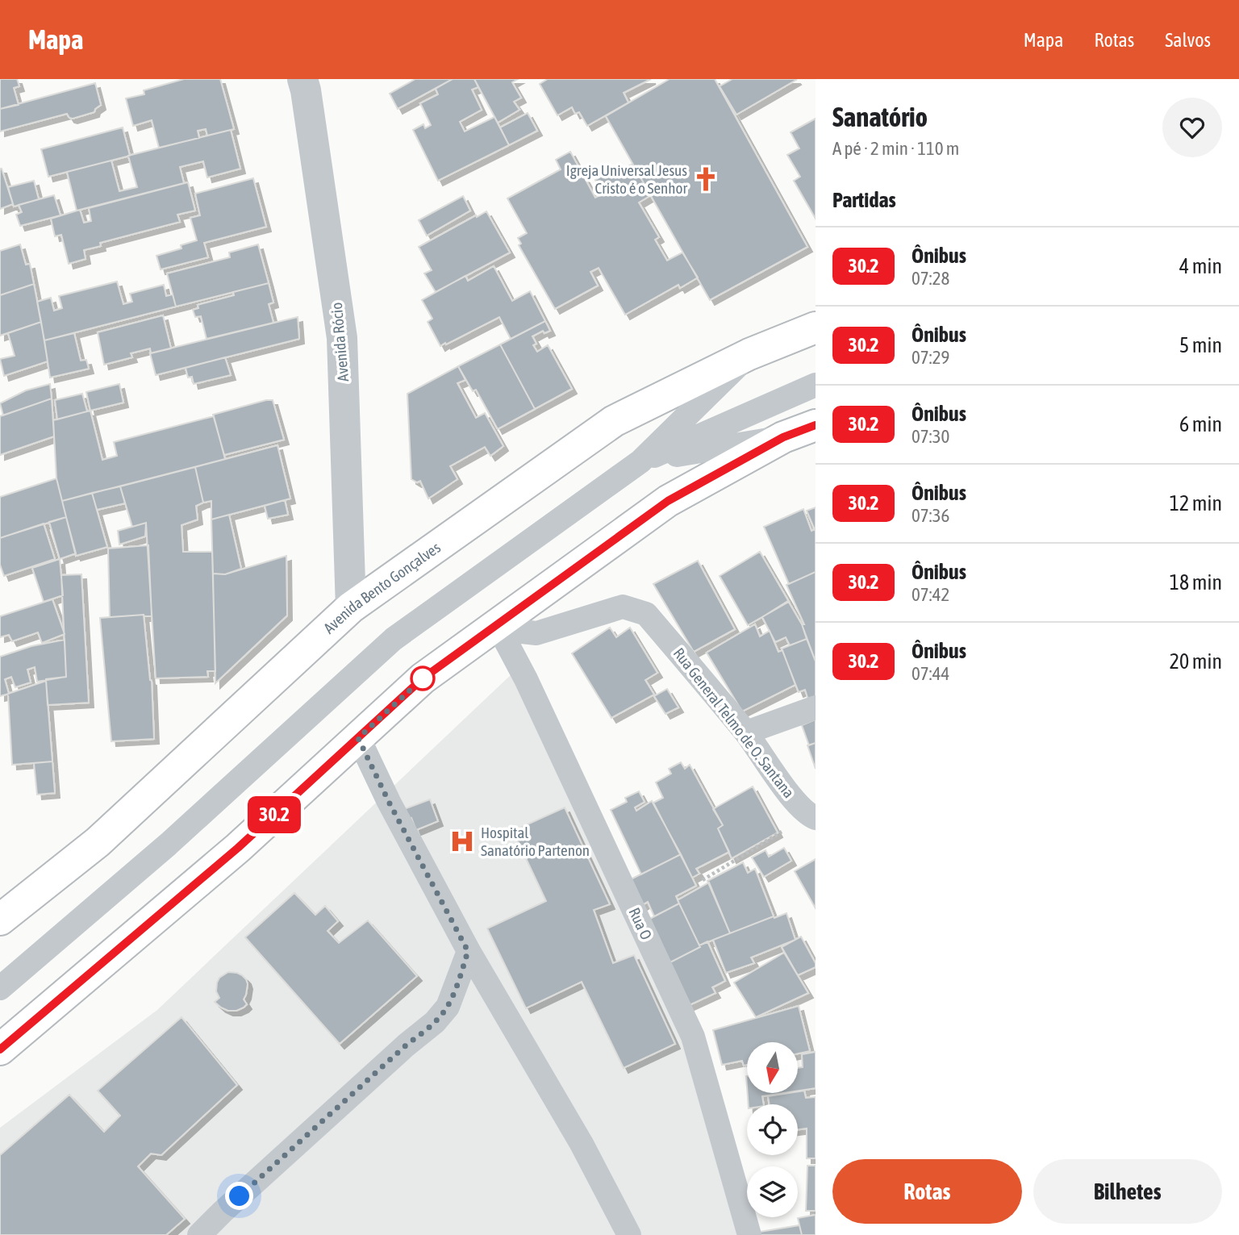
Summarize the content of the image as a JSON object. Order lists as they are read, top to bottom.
{
  "streets": {
    "main road": ["Avenida Bento Gonçalves"],
    "street": ["Avenida Rócio"],
    "lane": ["Rua General Telmo de O. Santana", "Rua O"]
  },
  "crossings": [
    ["Avenida Rócio", "Avenida Bento Gonçalves"],
    ["Rua General Telmo de O. Santana", "Rua O"]
  ],
  "places": {
    "church": ["Igreja Universal Jesus Cristo é o Senhor"],
    "hospital": ["Hospital Sanatório Partenon"]
  },
  "lines": ["bus line 30.2"],
  "north": "bottom",
  "page": {
    "header": "Mapa",
    "nav": ["Mapa", "Rotas", "Salvos"],
    "on_map": "30.2",
    "heading": [
      ["Sanatório", "A pé · 2 min · 110 m"],
      "Partidas"
    ],
    "list": [
      {
        "mark": "30.2",
        "name": "Ônibus",
        "note": "07:28",
        "value": "4 min"
      },
      {
        "mark": "30.2",
        "name": "Ônibus",
        "note": "07:29",
        "value": "5 min"
      },
      {
        "mark": "30.2",
        "name": "Ônibus",
        "note": "07:30",
        "value": "6 min"
      },
      {
        "mark": "30.2",
        "name": "Ônibus",
        "note": "07:36",
        "value": "12 min"
      },
      {
        "mark": "30.2",
        "name": "Ônibus",
        "note": "07:42",
        "value": "18 min"
      },
      {
        "mark": "30.2",
        "name": "Ônibus",
        "note": "07:44",
        "value": "20 min"
      }
    ],
    "buttons": ["Rotas", "Bilhetes"]
  }
}
